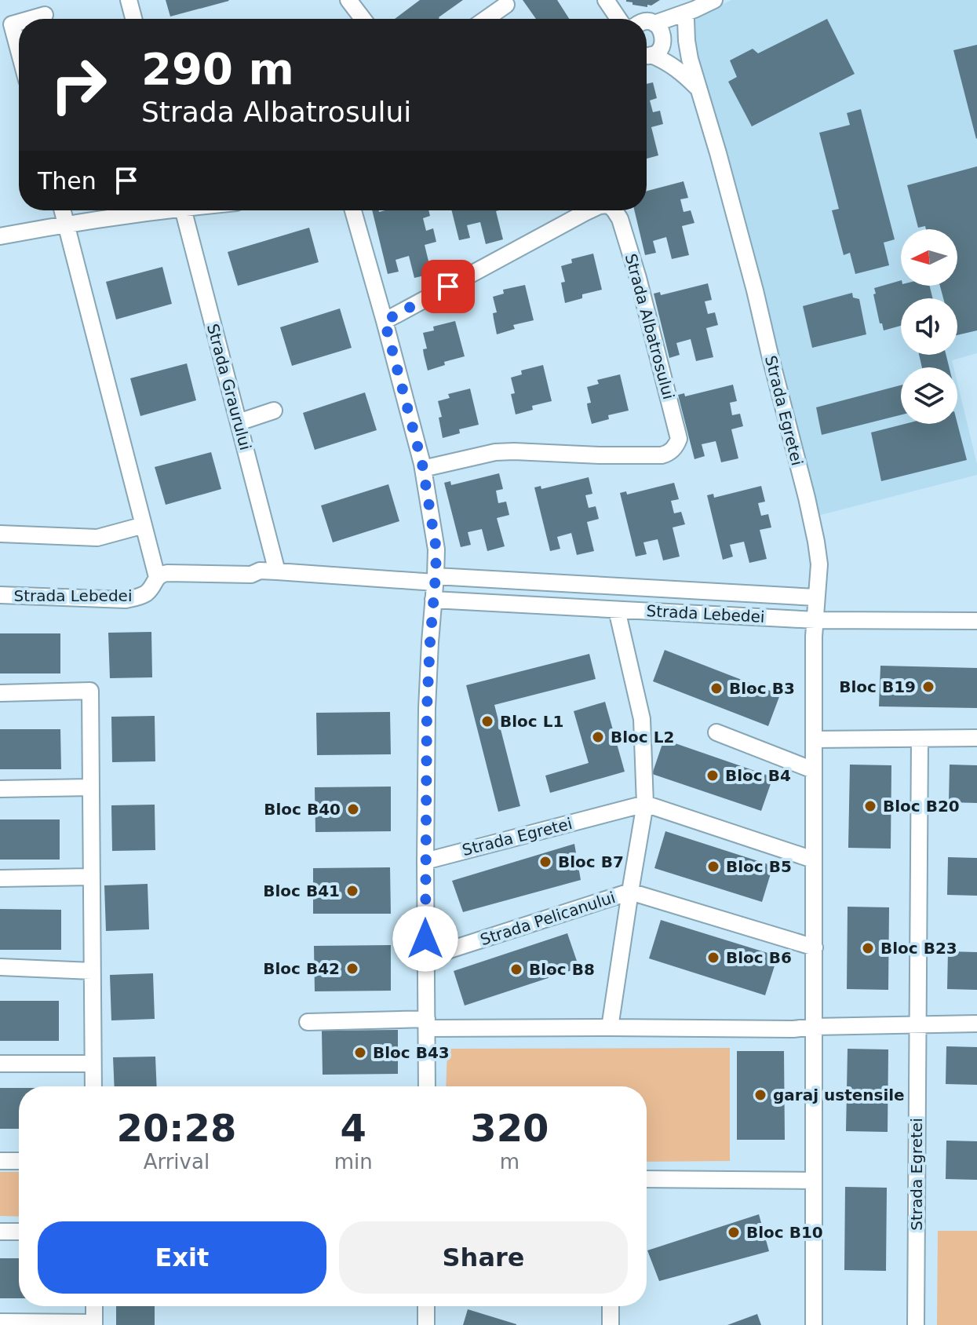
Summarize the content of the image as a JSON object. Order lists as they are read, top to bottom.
{
  "streets": {
    "street": [
      "Strada Albatrosului",
      "Strada Graurului",
      "Strada Egretei",
      "Strada Lebedei",
      "Strada Pelicanului"
    ]
  },
  "crossings": [
    ["Strada Graurului", "Strada Lebedei"],
    ["Strada Egretei", "Strada Lebedei"],
    ["Strada Egretei", "Strada Pelicanului"]
  ],
  "places": [
    "Bloc B19",
    "Bloc B3",
    "Bloc L1",
    "Bloc L2",
    "Bloc B4",
    "Bloc B20",
    "Bloc B40",
    "Bloc B7",
    "Bloc B5",
    "Bloc B41",
    "Bloc B23",
    "Bloc B6",
    "Bloc B42",
    "Bloc B8",
    "Bloc B43",
    "garaj ustensile",
    "Bloc B10"
  ],
  "north": "left",
  "page": {
    "turn": ["290 m", "Strada Albatrosului"],
    "then": "Then",
    "eta": [
      "20:28",
      "Arrival",
      "4",
      "min",
      "320",
      "m"
    ],
    "buttons": ["Exit", "Share"]
  }
}
